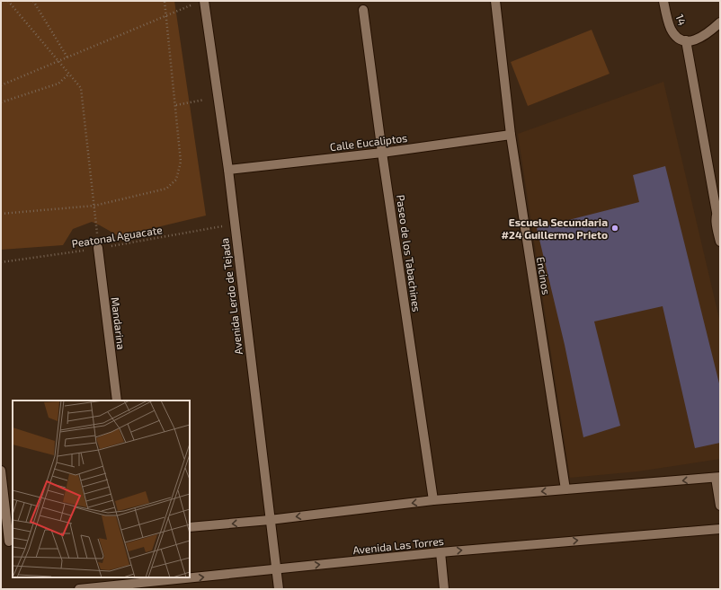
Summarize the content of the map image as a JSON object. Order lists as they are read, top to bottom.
{
  "streets": {
    "street": [
      "14",
      "Calle Eucaliptos",
      "Paseo de los Tabachines",
      "Encinos",
      "Avenida Lerdo de Tejada",
      "Mandarina",
      "Avenida Las Torres"
    ],
    "path": ["Peatonal Aguacate"]
  },
  "crossings": [
    ["Calle Eucaliptos", "Paseo de los Tabachines"],
    ["Calle Eucaliptos", "Encinos"],
    ["Calle Eucaliptos", "Avenida Lerdo de Tejada"],
    ["Peatonal Aguacate", "Avenida Lerdo de Tejada"],
    ["Peatonal Aguacate", "Mandarina"],
    ["Avenida Lerdo de Tejada", "Avenida Las Torres"]
  ],
  "places": ["Escuela Secundaria #24 Guillermo Prieto"]
}
